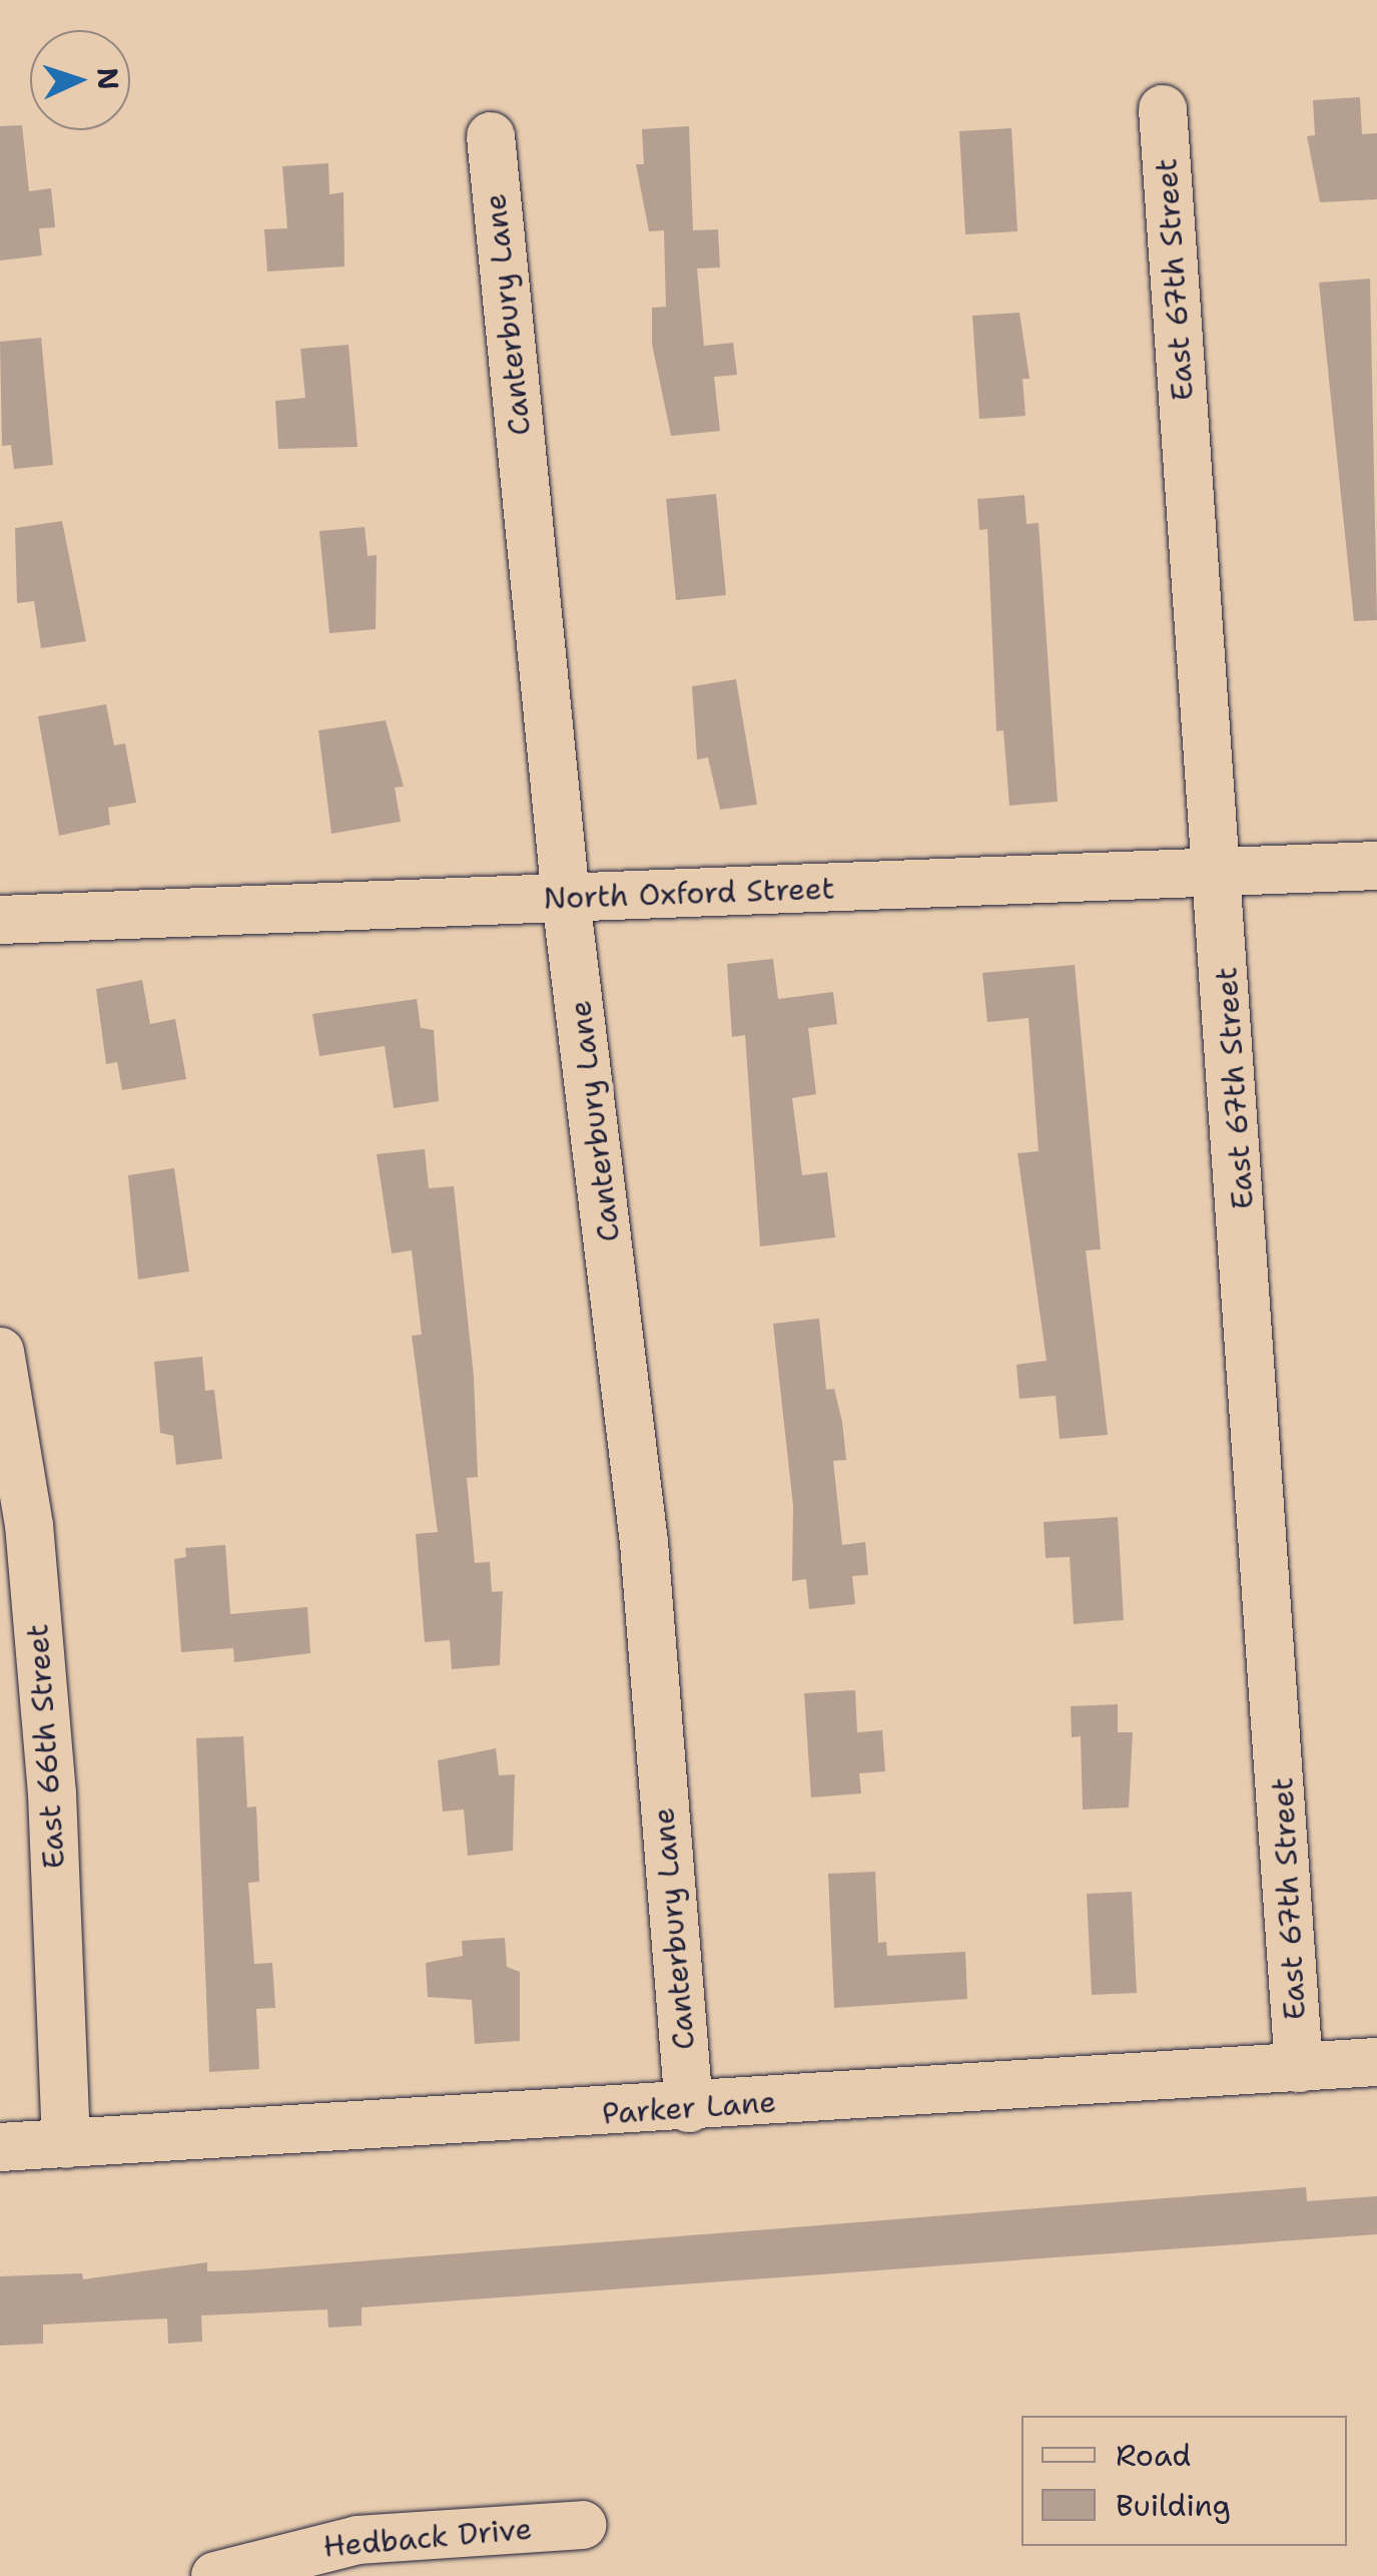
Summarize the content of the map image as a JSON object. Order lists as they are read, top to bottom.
{
  "streets": {
    "street": [
      "East 67th Street",
      "Canterbury Lane",
      "North Oxford Street",
      "East 66th Street",
      "Parker Lane",
      "Hedback Drive"
    ]
  },
  "crossings": [
    ["East 67th Street", "North Oxford Street"],
    ["East 67th Street", "Parker Lane"],
    ["Canterbury Lane", "North Oxford Street"],
    ["Canterbury Lane", "Parker Lane"],
    ["East 66th Street", "Parker Lane"]
  ],
  "legend": ["Road", "Building"],
  "north": "right"
}
